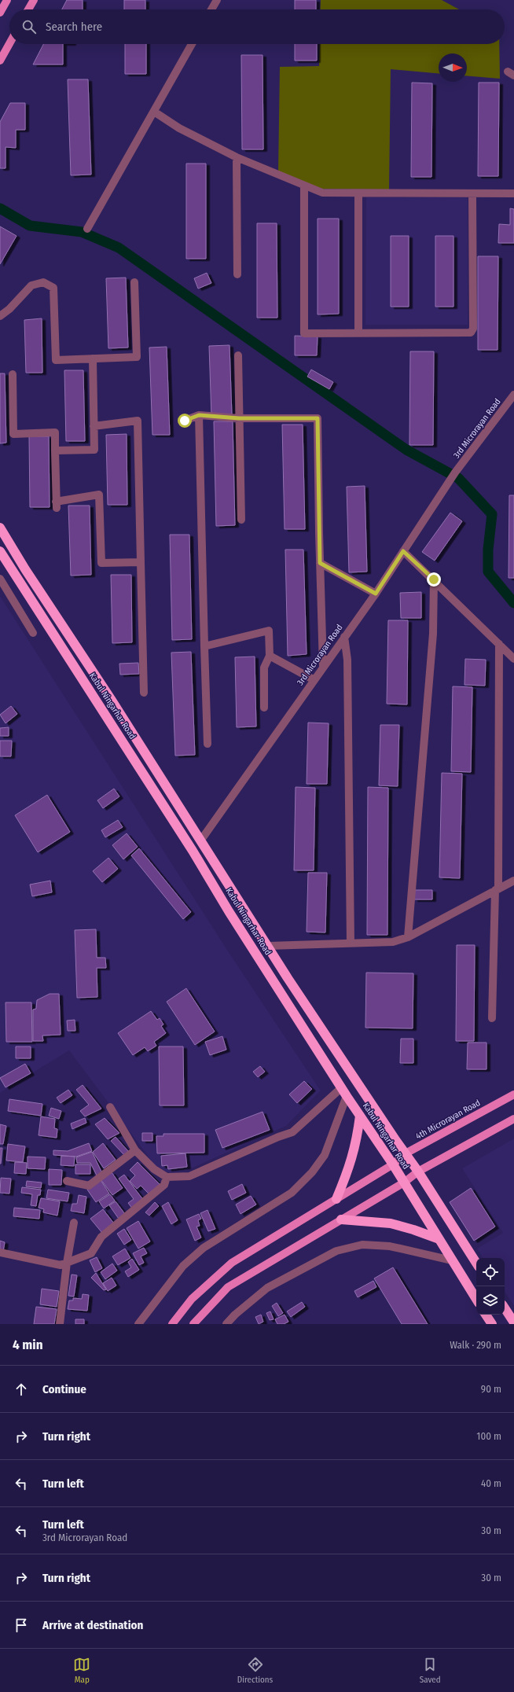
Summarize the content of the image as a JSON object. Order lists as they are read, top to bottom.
{
  "streets": {
    "highway": ["Kabul Ningarhar Road"],
    "main road": ["4th Microrayan Road"],
    "street": ["3rd Microrayan Road"]
  },
  "crossings": [
    ["3rd Microrayan Road", "Kabul Ningarhar Road"],
    ["Kabul Ningarhar Road", "4th Microrayan Road"]
  ],
  "north": "right",
  "page": {
    "search": "Search here",
    "heading": ["4 min", "Walk · 290 m"],
    "list": [
      ["Continue", "90 m"],
      ["Turn right", "100 m"],
      ["Turn left", "40 m"],
      ["Turn left", "3rd Microrayan Road", "30 m"],
      ["Turn right", "30 m"],
      "Arrive at destination"
    ],
    "nav": ["Map", "Directions", "Saved"]
  }
}
